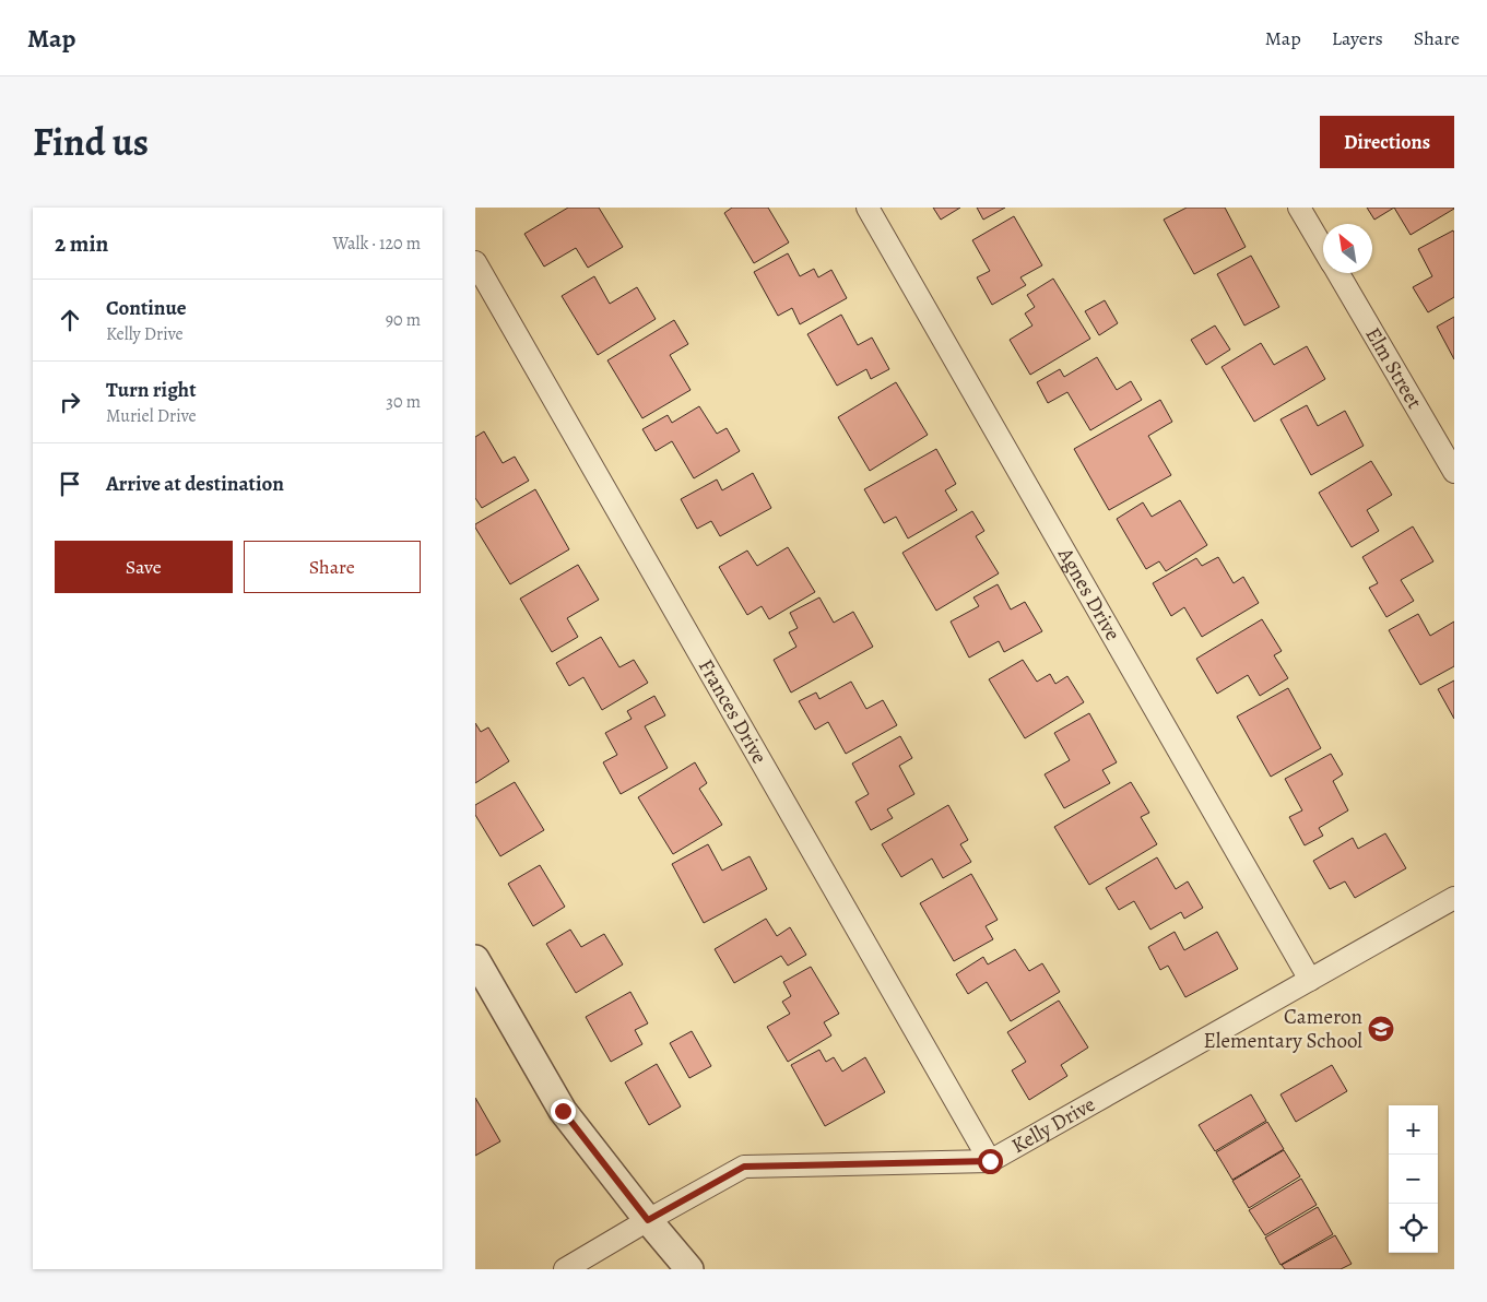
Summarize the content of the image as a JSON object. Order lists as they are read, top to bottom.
{
  "streets": {
    "street": [
      "Elm Street",
      "Agnes Drive",
      "Frances Drive",
      "Kelly Drive"
    ]
  },
  "crossings": [
    ["Agnes Drive", "Kelly Drive"],
    ["Frances Drive", "Kelly Drive"]
  ],
  "places": {
    "school or university": ["Cameron Elementary School"]
  },
  "north": "top left",
  "page": {
    "header": "Map",
    "nav": ["Map", "Layers", "Share"],
    "title": "Find us",
    "buttons": [
      "Directions",
      ["Save", "Share"]
    ],
    "heading": ["2 min", "Walk · 120 m"],
    "list": [
      ["Continue", "Kelly Drive", "90 m"],
      ["Turn right", "Muriel Drive", "30 m"],
      "Arrive at destination"
    ],
    "map_buttons": ["+", "−"]
  }
}
